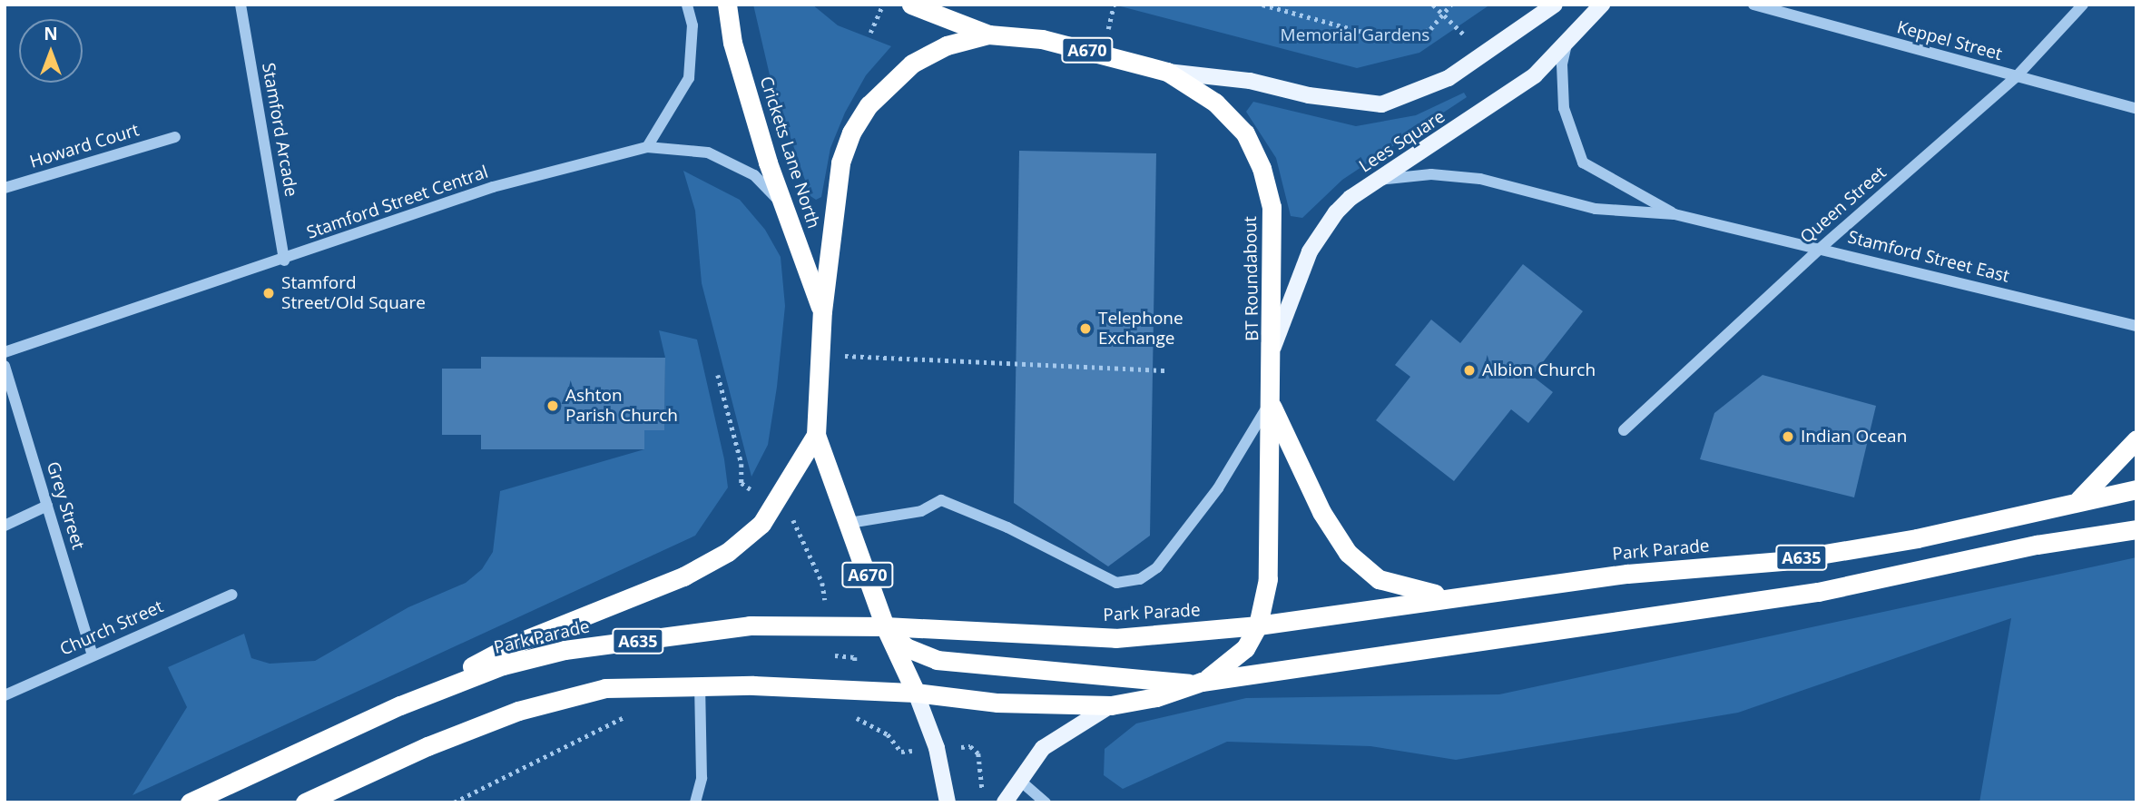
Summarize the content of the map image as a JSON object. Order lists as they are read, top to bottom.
{
  "streets": {
    "highway": [
      "A670",
      "Crickets Lane North",
      "BT Roundabout",
      "Park Parade",
      "A635"
    ],
    "main road": ["Lees Square"],
    "street": [
      "Keppel Street",
      "Stamford Arcade",
      "Howard Court",
      "Stamford Street Central",
      "Queen Street",
      "Stamford Street East",
      "Grey Street",
      "Church Street"
    ]
  },
  "crossings": [
    ["Keppel Street", "Queen Street"],
    ["A670", "BT Roundabout"],
    ["Stamford Arcade", "Stamford Street Central"],
    ["Lees Square", "Stamford Street East"],
    ["Lees Square", "BT Roundabout"],
    ["Crickets Lane North", "Stamford Street Central"],
    ["Crickets Lane North", "BT Roundabout"],
    ["Queen Street", "Stamford Street East"],
    ["BT Roundabout", "Park Parade"],
    ["BT Roundabout", "A635"],
    ["Grey Street", "Church Street"],
    ["Park Parade", "A635"]
  ],
  "parks": ["Memorial Gardens"],
  "places": [
    "Stamford Street/Old Square",
    "Telephone Exchange",
    "Albion Church",
    "Ashton Parish Church",
    "Indian Ocean"
  ],
  "north": "top"
}
